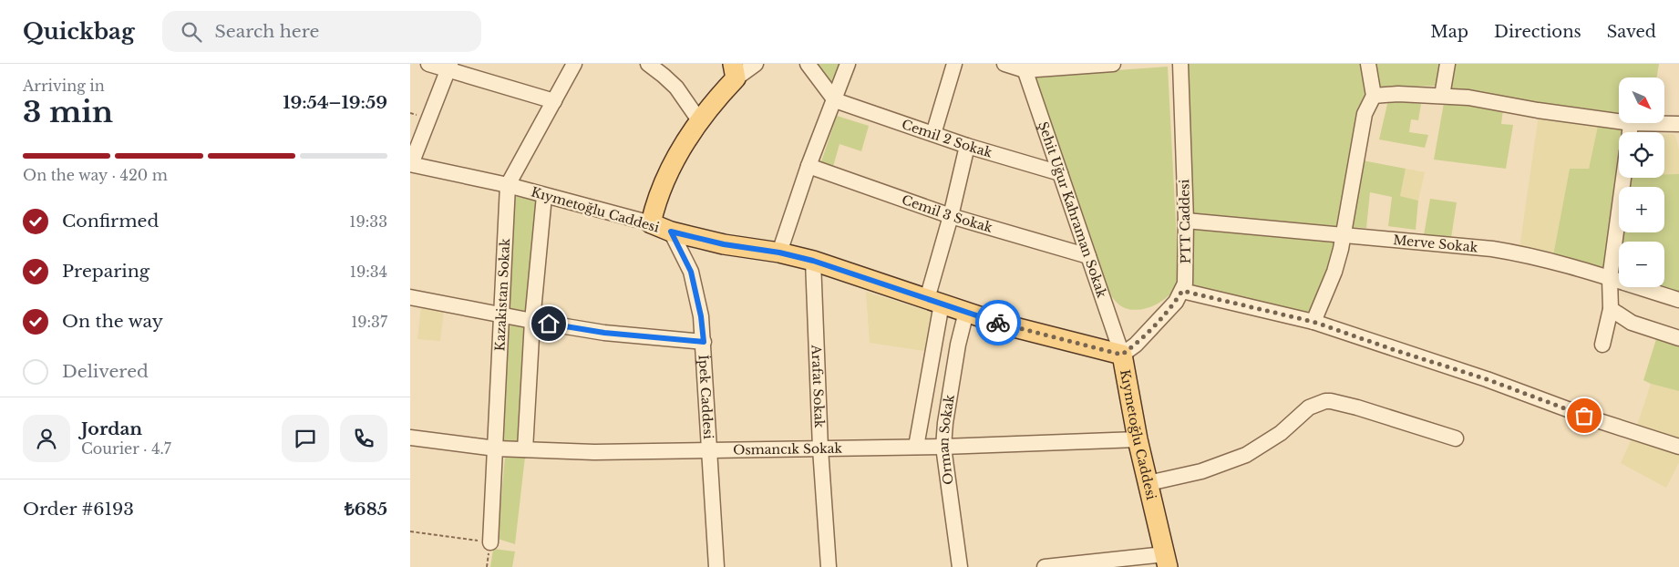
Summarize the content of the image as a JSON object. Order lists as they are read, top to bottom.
{
  "streets": {
    "main road": ["Kıymetoğlu Caddesi"],
    "street": [
      "Cemil 2 Sokak",
      "Şehit Uğur Kahraman Sokak",
      "Cemil 3 Sokak",
      "PTT Caddesi",
      "Merve Sokak",
      "Kazakistan Sokak",
      "Arafat Sokak",
      "İpek Caddesi",
      "Orman Sokak",
      "Osmancık Sokak"
    ]
  },
  "crossings": [
    ["Cemil 2 Sokak", "Şehit Uğur Kahraman Sokak"],
    ["Şehit Uğur Kahraman Sokak", "Kıymetoğlu Caddesi"],
    ["Şehit Uğur Kahraman Sokak", "Cemil 3 Sokak"],
    ["Şehit Uğur Kahraman Sokak", "PTT Caddesi"],
    ["Kıymetoğlu Caddesi", "PTT Caddesi"],
    ["Kıymetoğlu Caddesi", "Kazakistan Sokak"],
    ["Kıymetoğlu Caddesi", "Arafat Sokak"],
    ["Kıymetoğlu Caddesi", "İpek Caddesi"],
    ["Kıymetoğlu Caddesi", "Orman Sokak"],
    ["Kıymetoğlu Caddesi", "Osmancık Sokak"],
    ["PTT Caddesi", "Merve Sokak"],
    ["Kazakistan Sokak", "Osmancık Sokak"],
    ["Arafat Sokak", "Osmancık Sokak"],
    ["İpek Caddesi", "Osmancık Sokak"],
    ["Orman Sokak", "Osmancık Sokak"]
  ],
  "north": "bottom right",
  "page": {
    "header": "Quickbag",
    "search": "Search here",
    "nav": ["Map", "Directions", "Saved"],
    "heading": ["3 min", "Arriving in", "19:54–19:59"],
    "panel": [
      "Jordan",
      "Courier · 4.7",
      "Order #6193",
      "₺685"
    ],
    "map_buttons": ["+", "−"],
    "bar": "On the way · 420 m",
    "list": [
      ["Confirmed", "19:33"],
      ["Preparing", "19:34"],
      ["On the way", "19:37"],
      "Delivered"
    ]
  }
}
